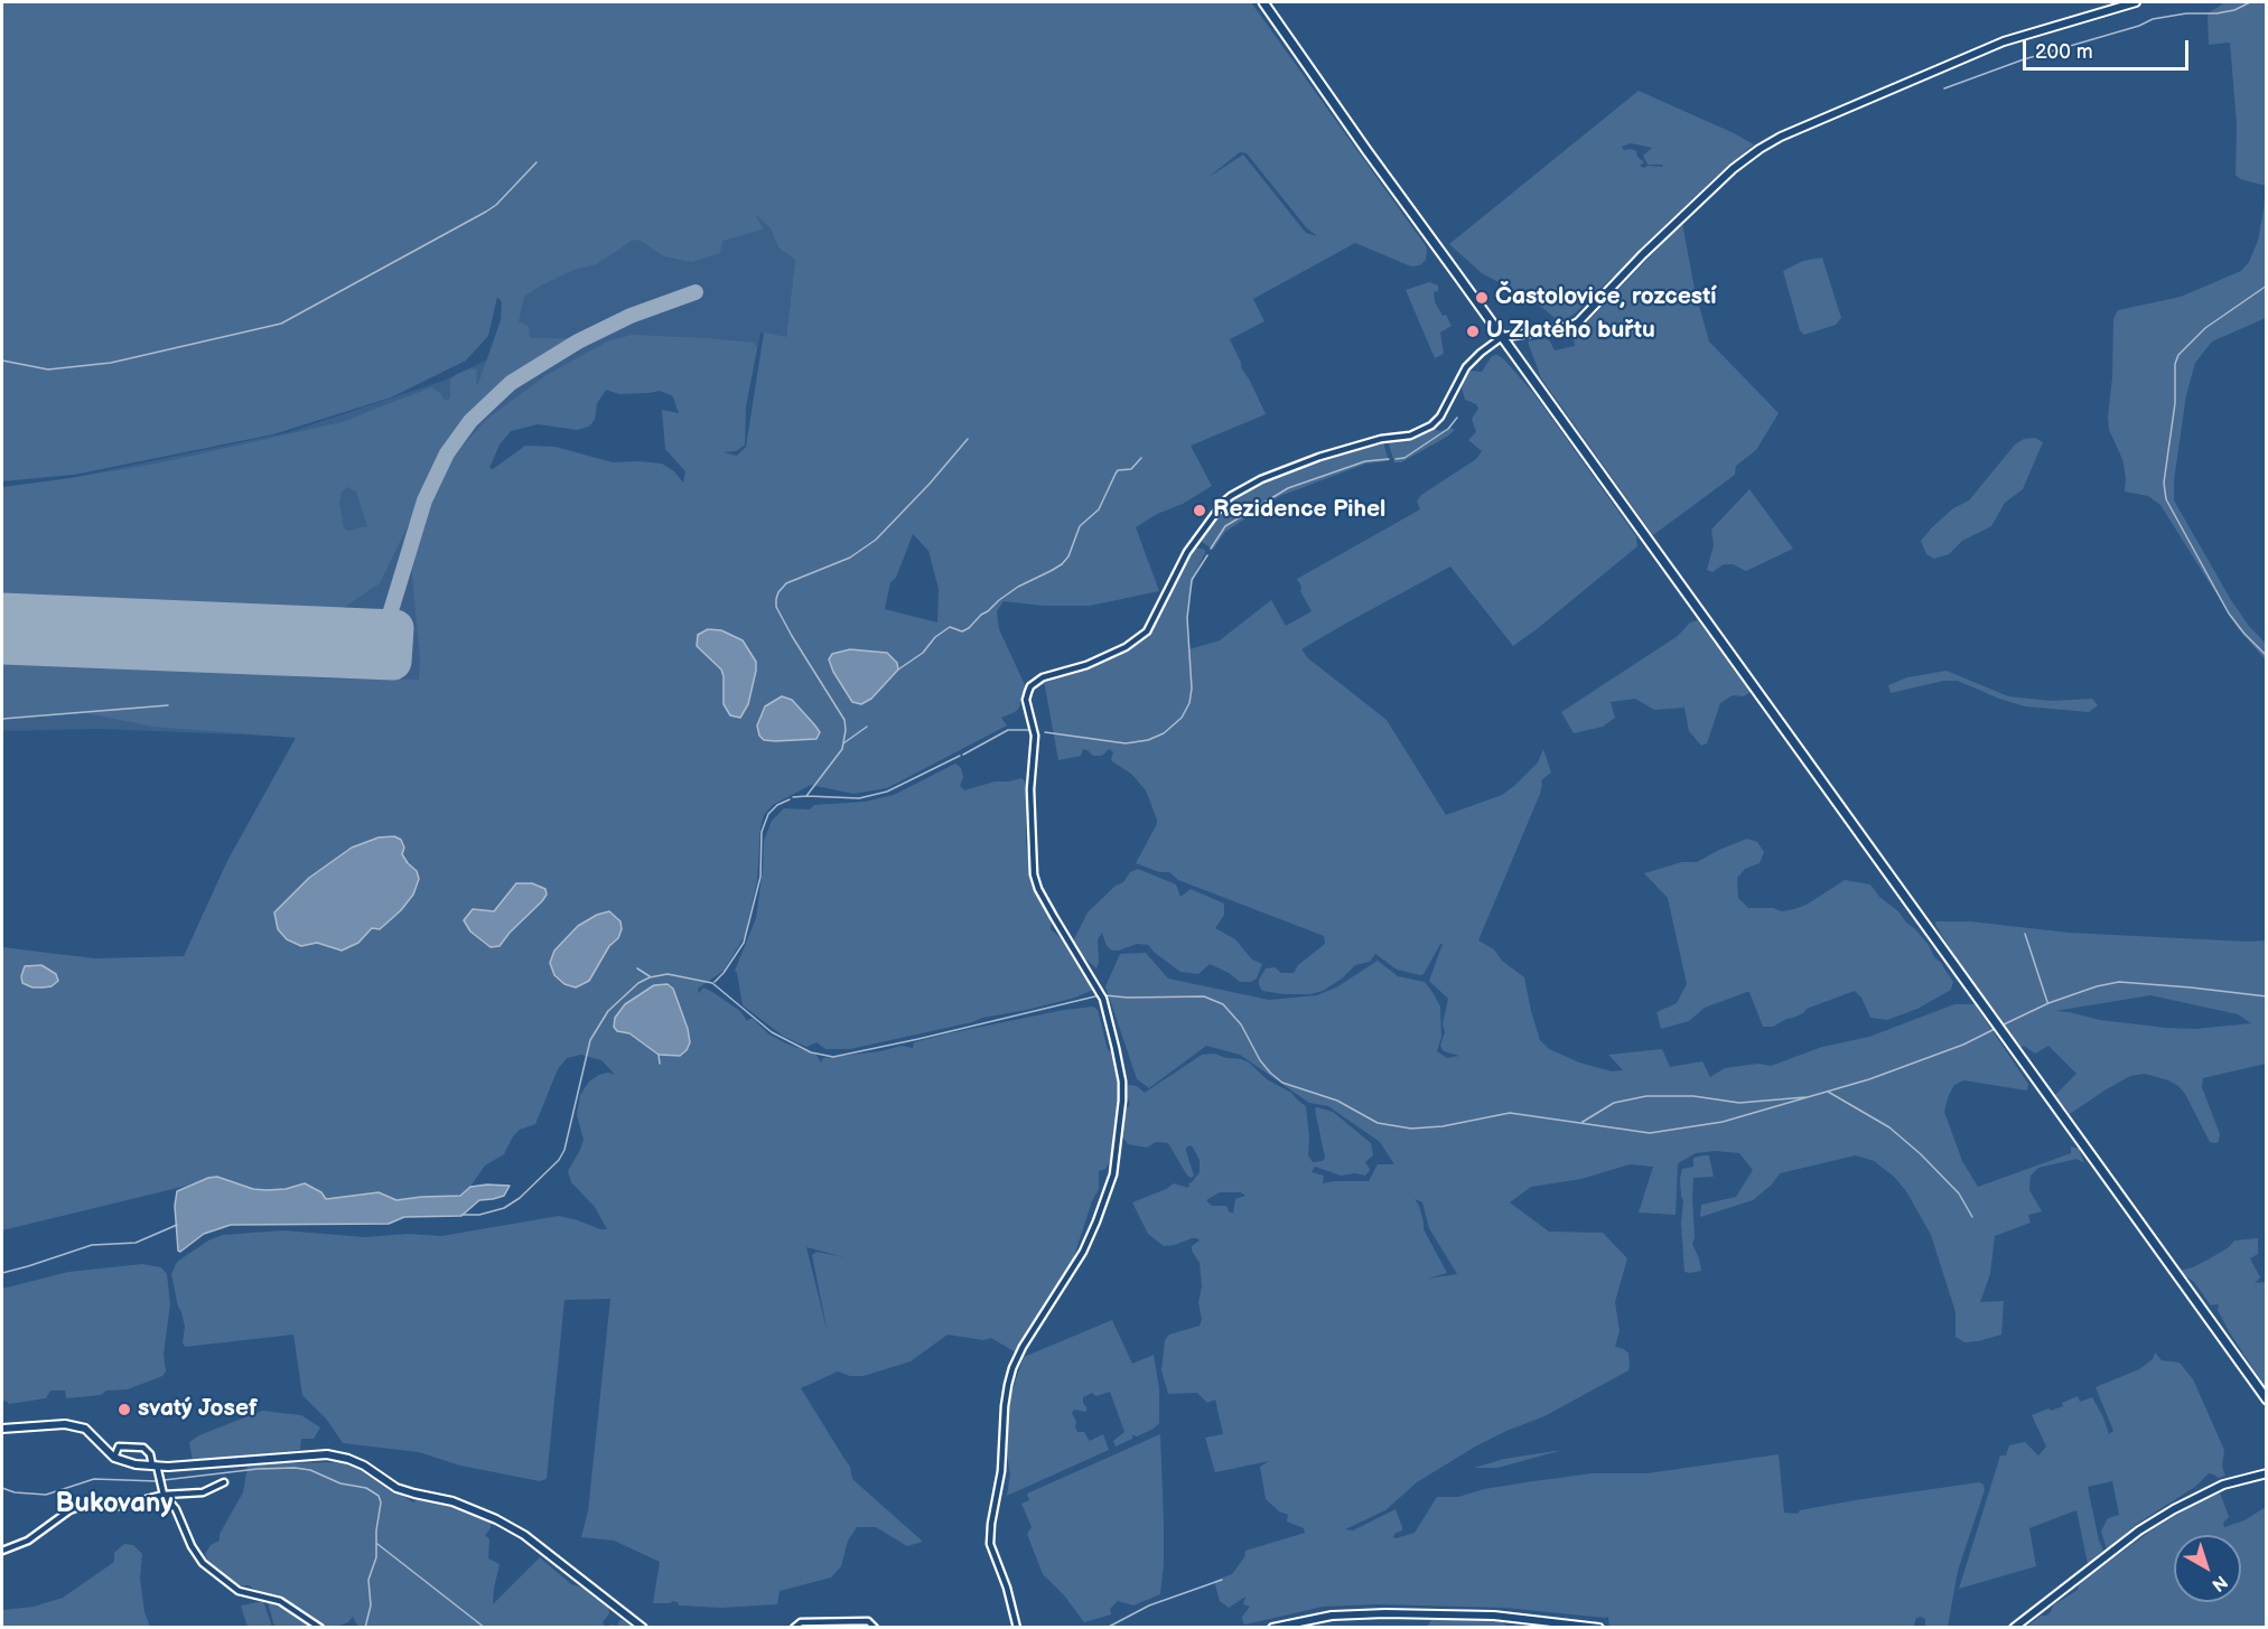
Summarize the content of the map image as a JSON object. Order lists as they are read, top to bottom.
{
  "districts": ["Bukovany"],
  "places": [
    "Častolovice, rozcestí",
    "U Zlatého buřtu",
    "Rezidence Pihel",
    "svatý Josef"
  ],
  "scale_bar": "200 m",
  "north": "bottom right"
}
